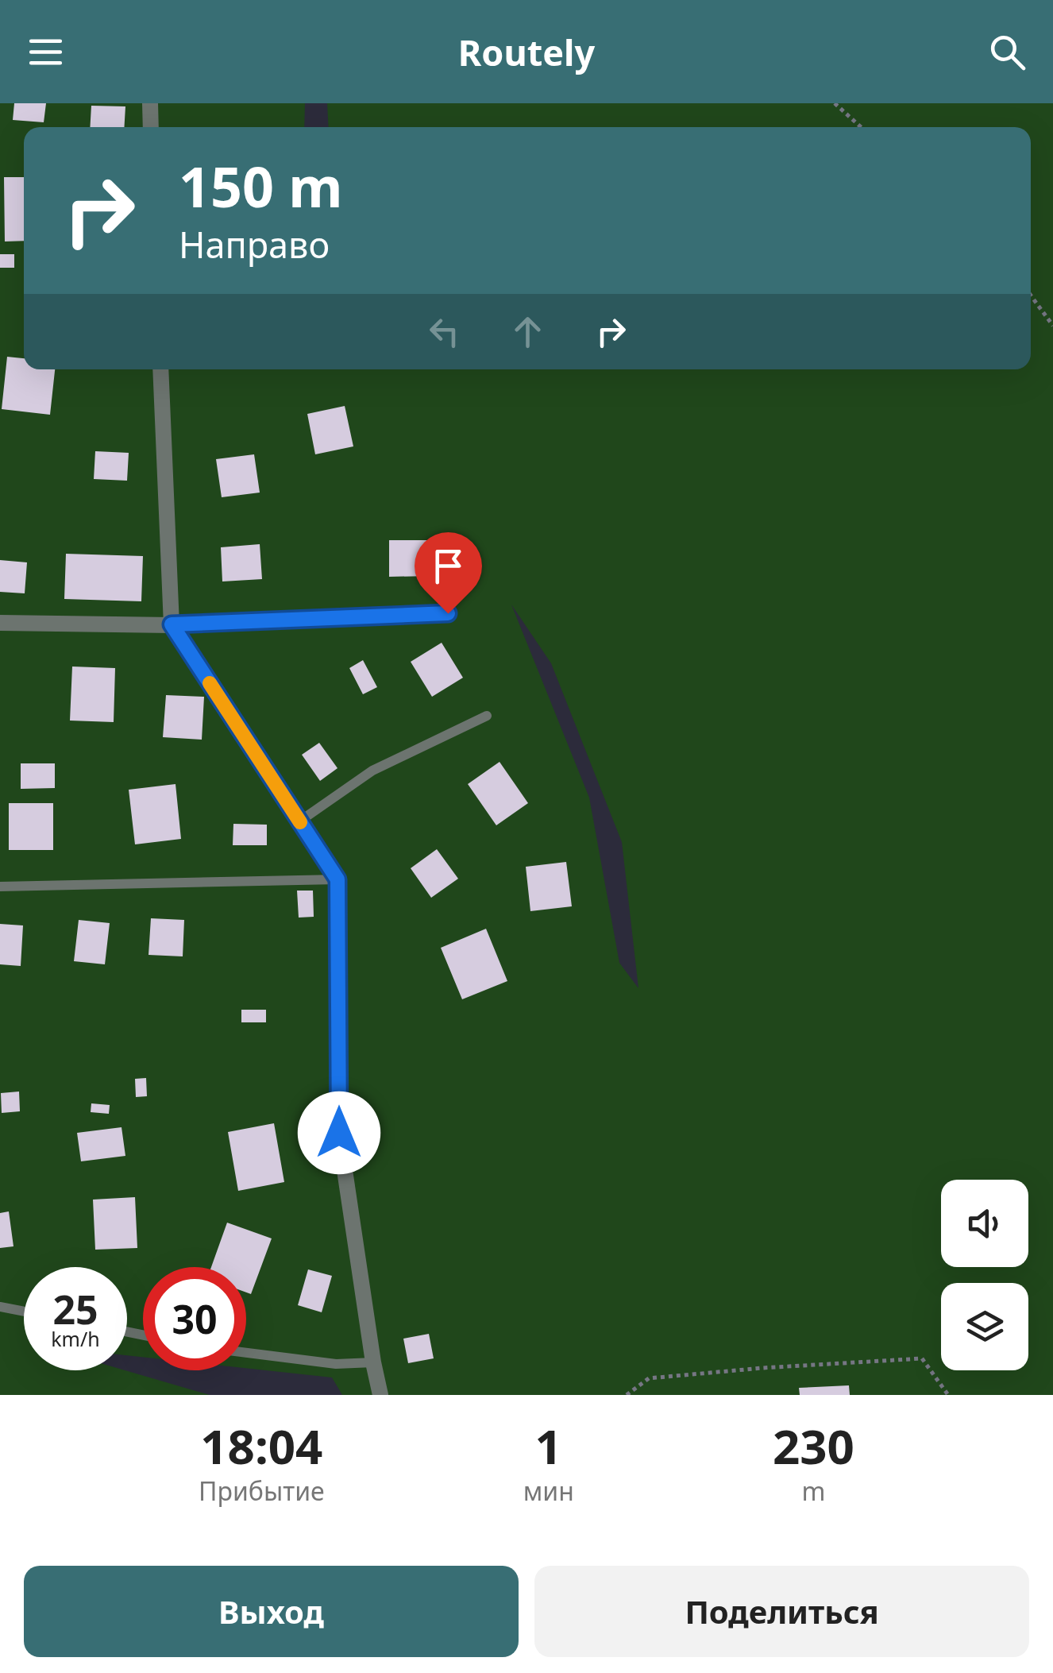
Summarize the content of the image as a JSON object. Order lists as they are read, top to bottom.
{
  "page": {
    "header": "Routely",
    "turn": ["150 m", "Направо"],
    "speed": "25 km/h",
    "limit": "30",
    "eta": [
      "18:04",
      "Прибытие",
      "1",
      "мин",
      "230",
      "m"
    ],
    "buttons": ["Выход", "Поделиться"]
  }
}
